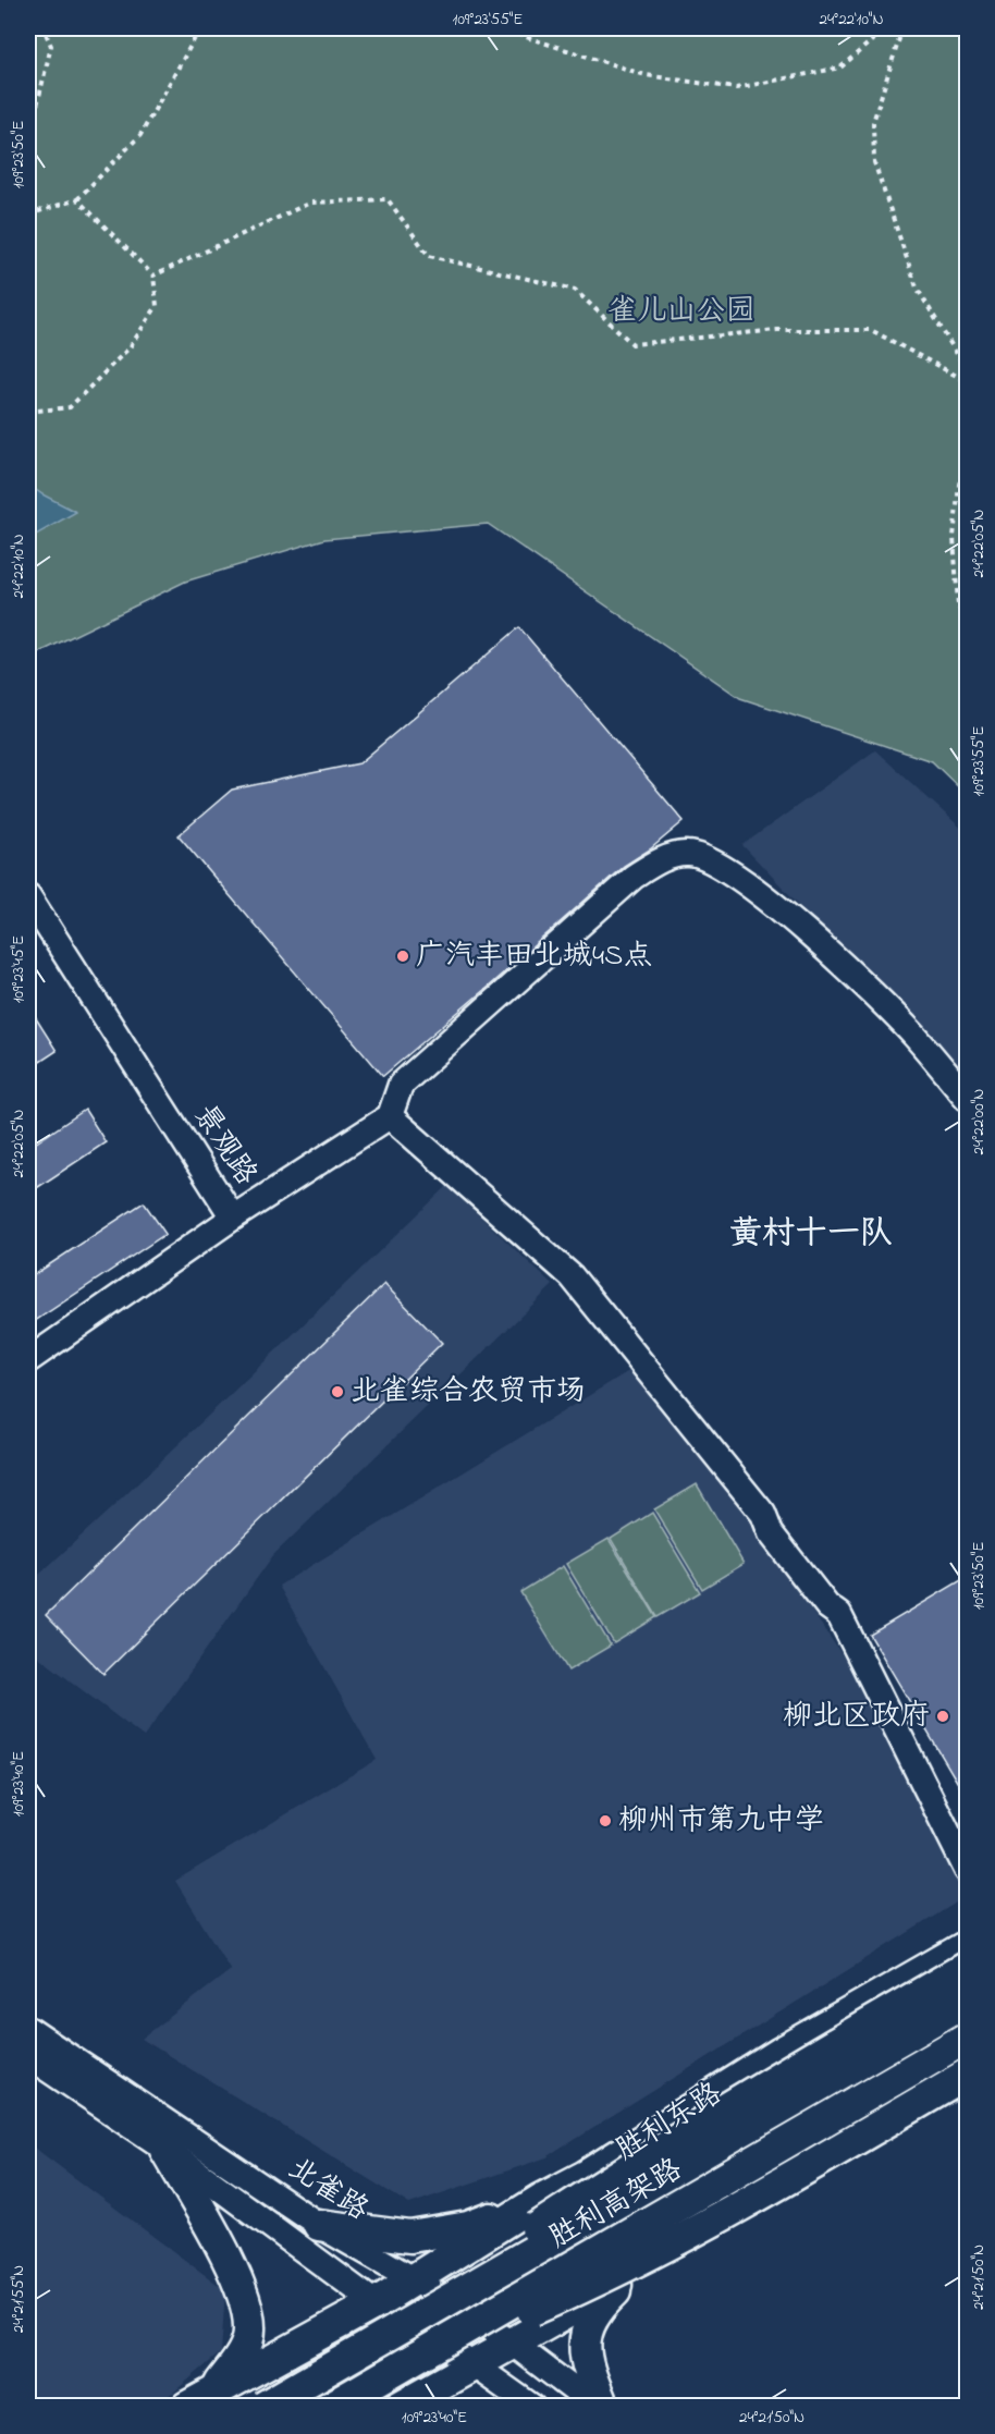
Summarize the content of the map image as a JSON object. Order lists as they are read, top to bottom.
{
  "streets": {
    "main road": ["胜利东路", "胜利高架路"],
    "street": ["景观路", "北雀路"]
  },
  "crossings": [
    ["胜利东路", "北雀路"]
  ],
  "districts": ["黄村十一队"],
  "parks": ["雀儿山公园"],
  "places": [
    "广汽丰田北城4S点",
    "北雀综合农贸市场",
    "柳北区政府",
    "柳州市第九中学"
  ],
  "coordinates": [
    "109°23'55\"E",
    "24°22'10\"N",
    "109°23'50\"E",
    "24°22'05\"N",
    "109°23'45\"E",
    "24°22'00\"N",
    "109°23'40\"E",
    "24°21'50\"N",
    "24°21'55\"N"
  ]
}
